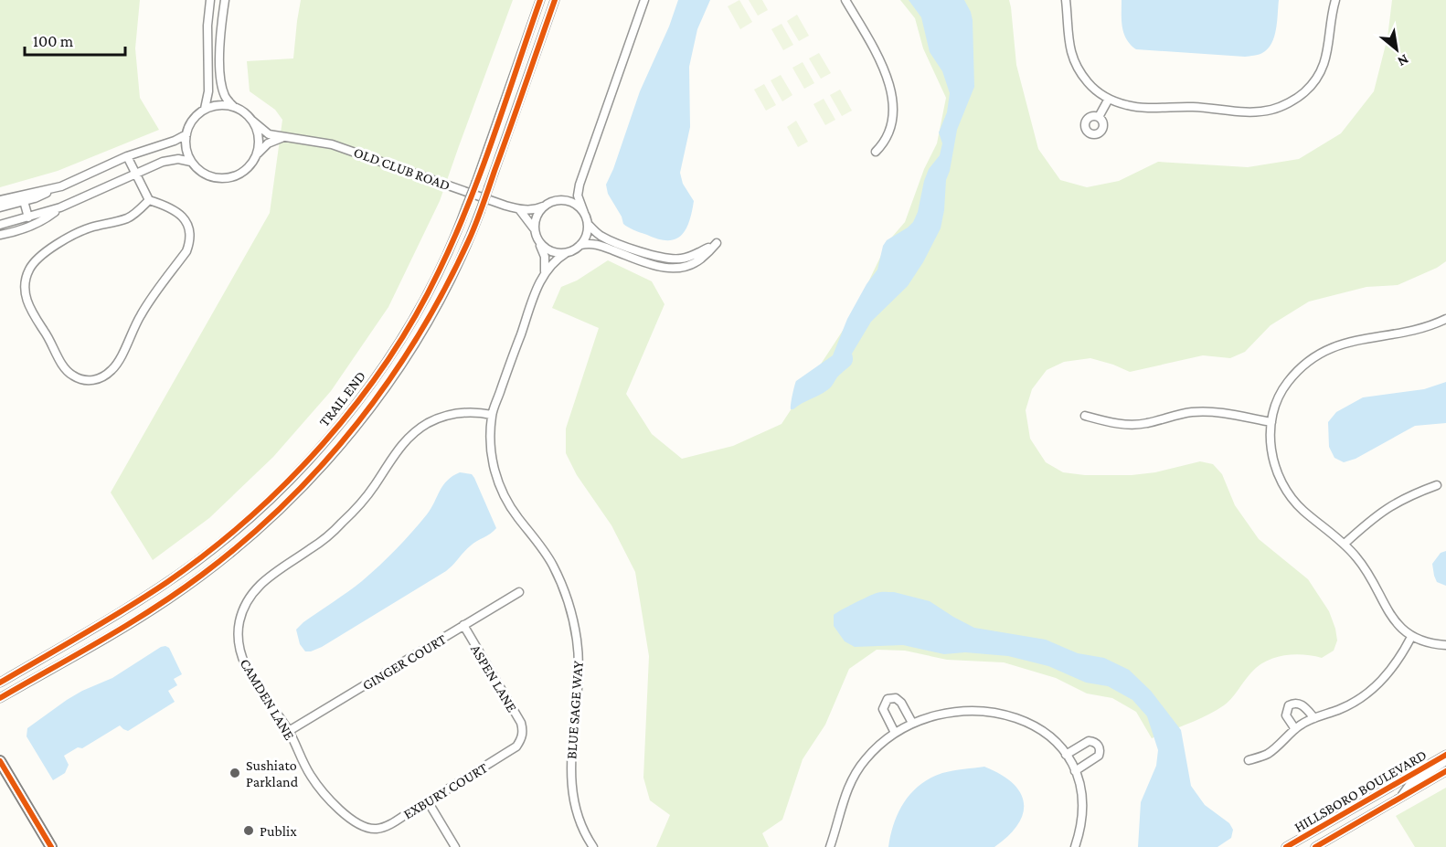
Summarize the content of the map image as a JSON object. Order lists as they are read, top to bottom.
{
  "streets": {
    "street": [
      "OLD CLUB ROAD",
      "TRAIL END",
      "GINGER COURT",
      "ASPEN LANE",
      "CAMDEN LANE",
      "BLUE SAGE WAY",
      "EXBURY COURT",
      "HILLSBORO BOULEVARD"
    ]
  },
  "crossings": [
    ["OLD CLUB ROAD", "BLUE SAGE WAY"],
    ["GINGER COURT", "ASPEN LANE"],
    ["GINGER COURT", "CAMDEN LANE"],
    ["ASPEN LANE", "EXBURY COURT"],
    ["CAMDEN LANE", "BLUE SAGE WAY"],
    ["CAMDEN LANE", "EXBURY COURT"]
  ],
  "places": ["Sushiato Parkland", "Publix"],
  "scale_bar": "100 m",
  "north": "bottom right"
}
